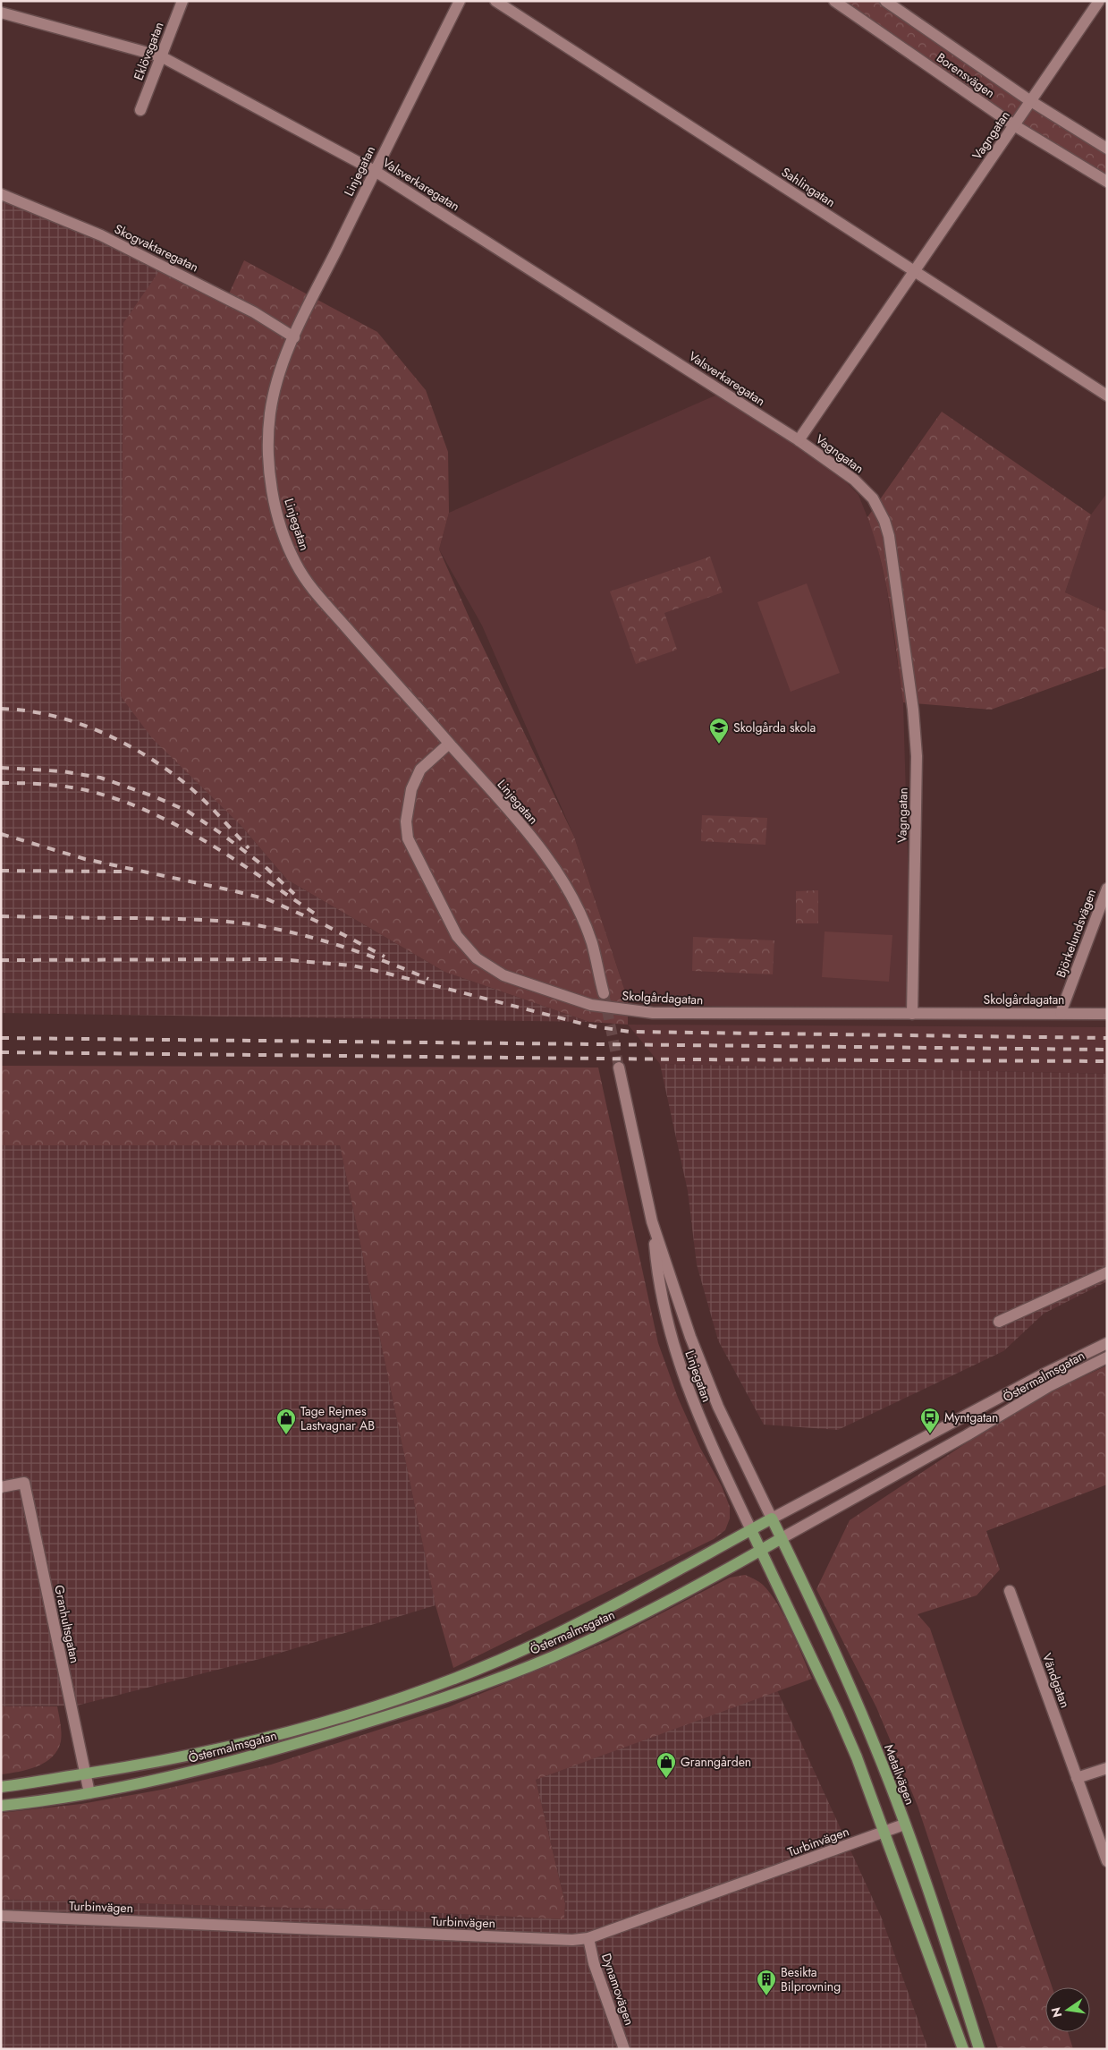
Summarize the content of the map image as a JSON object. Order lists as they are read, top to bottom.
{
  "streets": {
    "main road": ["Östermalmsgatan", "Metallvägen"],
    "street": [
      "Eklövsgatan",
      "Borensvägen",
      "Vagngatan",
      "Linjegatan",
      "Valsverkaregatan",
      "Sahlingatan",
      "Skogvaktaregatan",
      "Björkelundsvägen",
      "Skolgårdagatan",
      "Granhultsgatan",
      "Vändgatan",
      "Turbinvägen",
      "Dynamovägen"
    ]
  },
  "crossings": [
    ["Eklövsgatan", "Valsverkaregatan"],
    ["Borensvägen", "Vagngatan"],
    ["Vagngatan", "Valsverkaregatan"],
    ["Vagngatan", "Sahlingatan"],
    ["Vagngatan", "Skolgårdagatan"],
    ["Linjegatan", "Valsverkaregatan"],
    ["Linjegatan", "Skogvaktaregatan"],
    ["Linjegatan", "Skolgårdagatan"],
    ["Linjegatan", "Östermalmsgatan"],
    ["Linjegatan", "Metallvägen"],
    ["Björkelundsvägen", "Skolgårdagatan"],
    ["Östermalmsgatan", "Granhultsgatan"],
    ["Östermalmsgatan", "Metallvägen"],
    ["Metallvägen", "Turbinvägen"],
    ["Turbinvägen", "Dynamovägen"]
  ],
  "places": {
    "school or university": ["Skolgårda skola"],
    "bus stop": ["Myntgatan"],
    "shop": ["Tage Rejmes Lastvagnar AB", "Granngården"],
    "building": ["Besikta Bilprovning"]
  },
  "north": "left"
}
